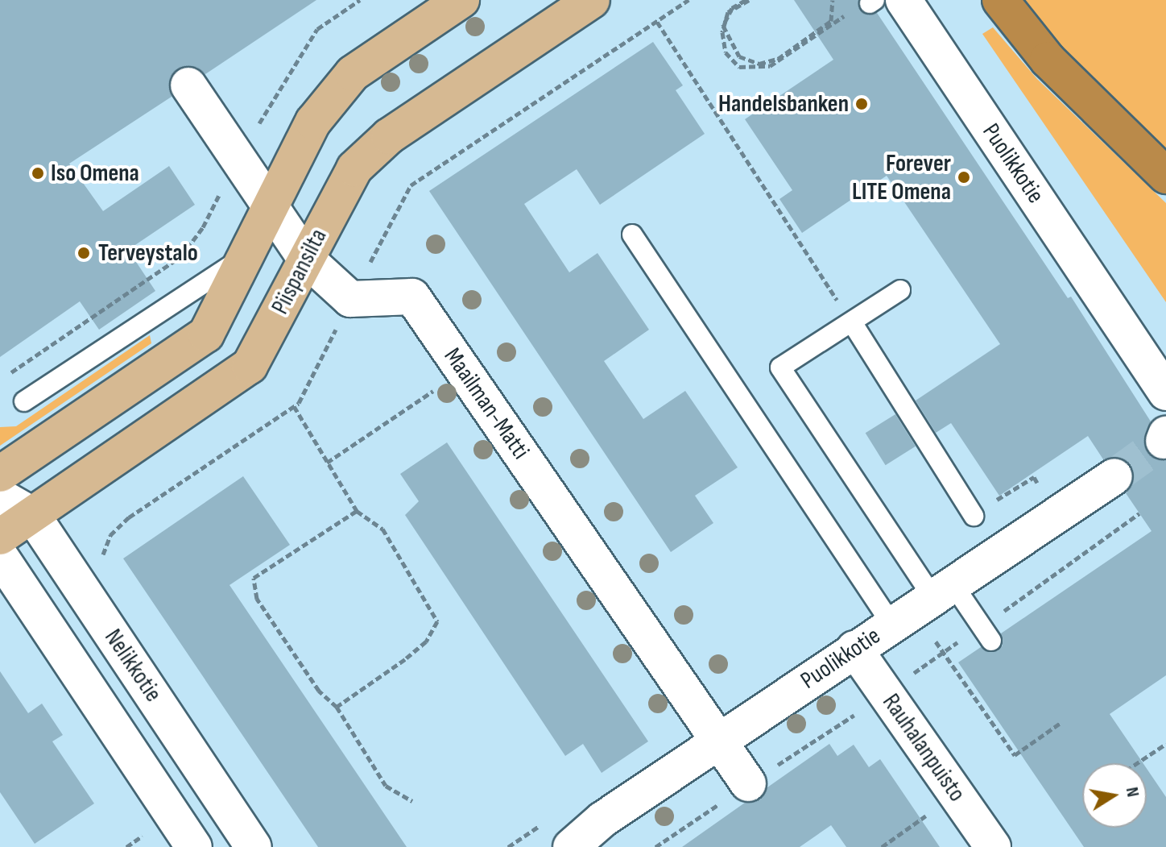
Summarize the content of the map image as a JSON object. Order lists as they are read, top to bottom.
{
  "streets": {
    "main road": ["Piispansilta"],
    "street": [
      "Puolikkotie",
      "Maailman-Matti",
      "Nelikkotie",
      "Rauhalanpuisto"
    ]
  },
  "crossings": [
    ["Puolikkotie", "Maailman-Matti"],
    ["Puolikkotie", "Rauhalanpuisto"],
    ["Piispansilta", "Maailman-Matti"],
    ["Piispansilta", "Nelikkotie"]
  ],
  "places": [
    "Handelsbanken",
    "Iso Omena",
    "Forever LITE Omena",
    "Terveystalo"
  ],
  "north": "right"
}
